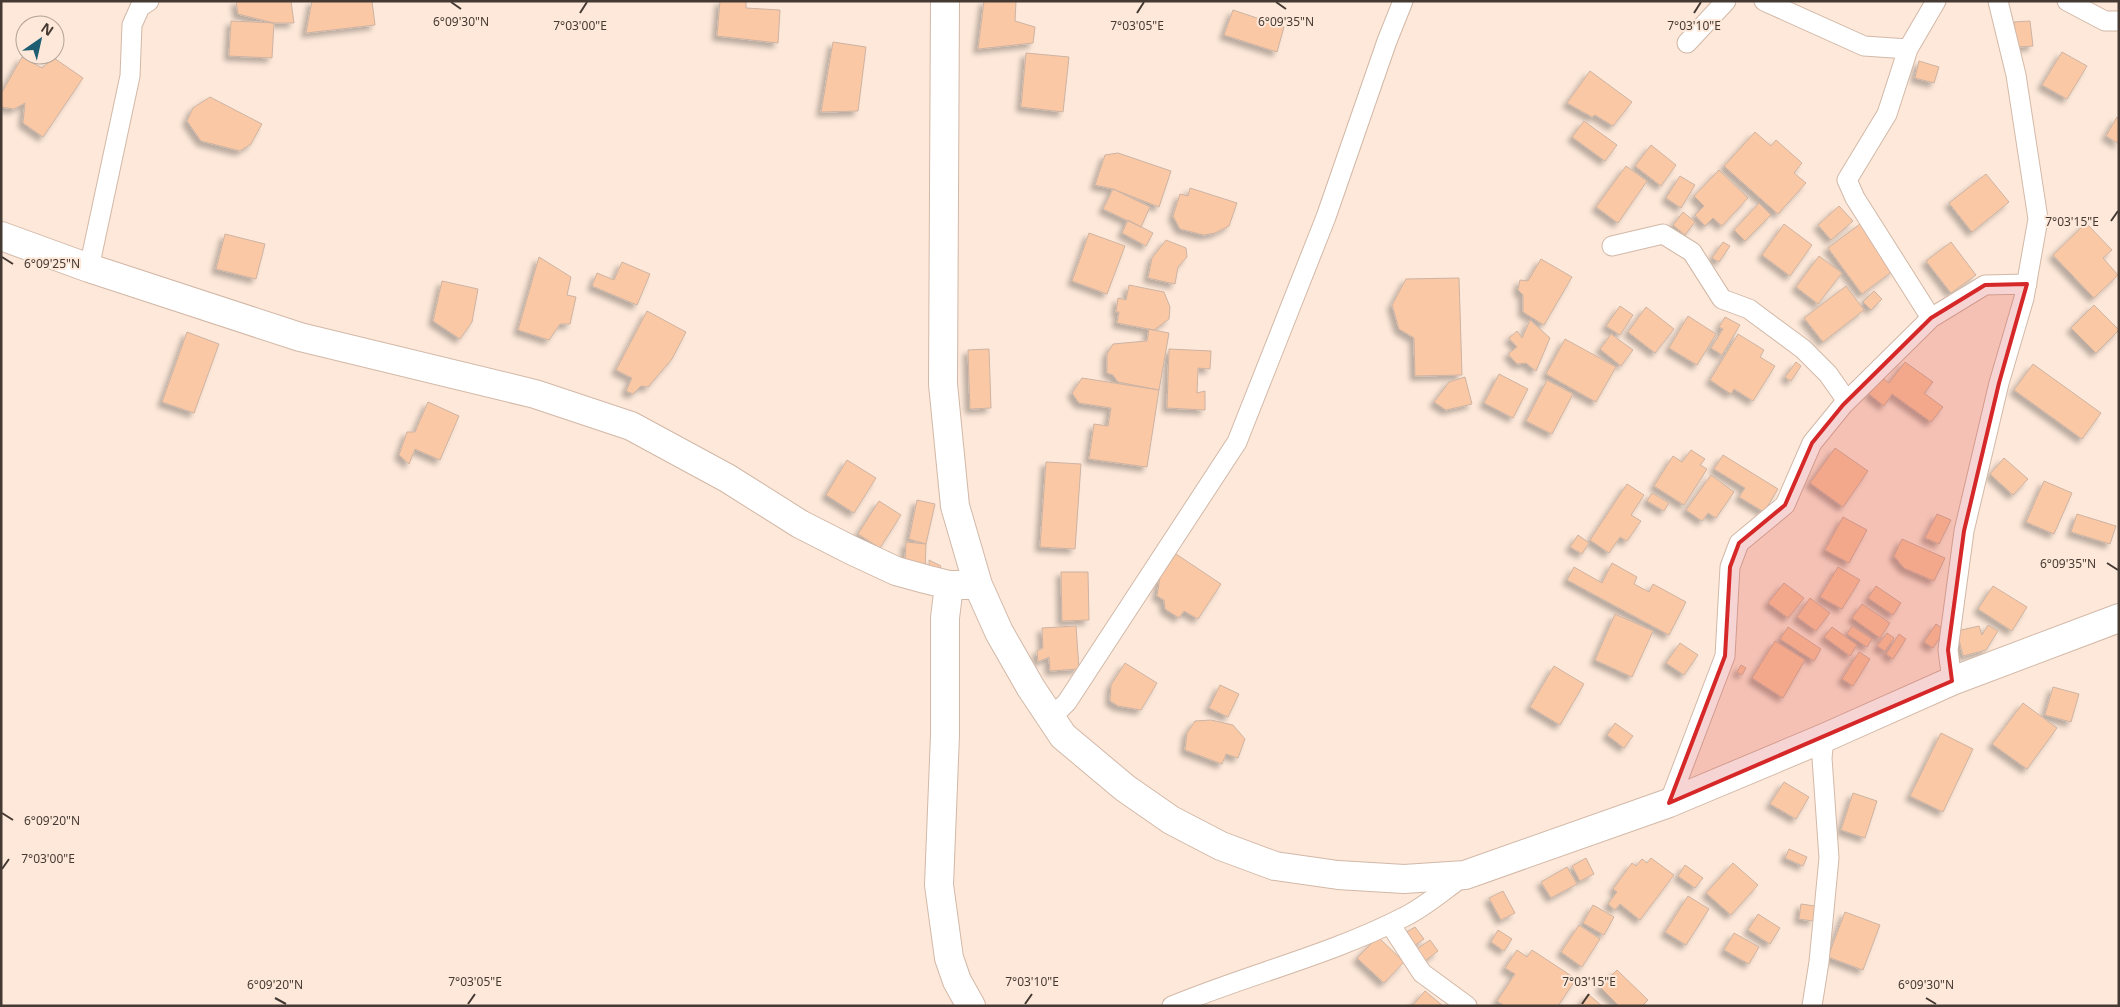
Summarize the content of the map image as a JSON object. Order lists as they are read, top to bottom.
{
  "north": "top right",
  "coordinates": [
    "6°09'30\"N",
    "6°09'35\"N",
    "7°03'00\"E",
    "7°03'05\"E",
    "7°03'10\"E",
    "7°03'15\"E",
    "6°09'25\"N",
    "6°09'20\"N"
  ]
}
